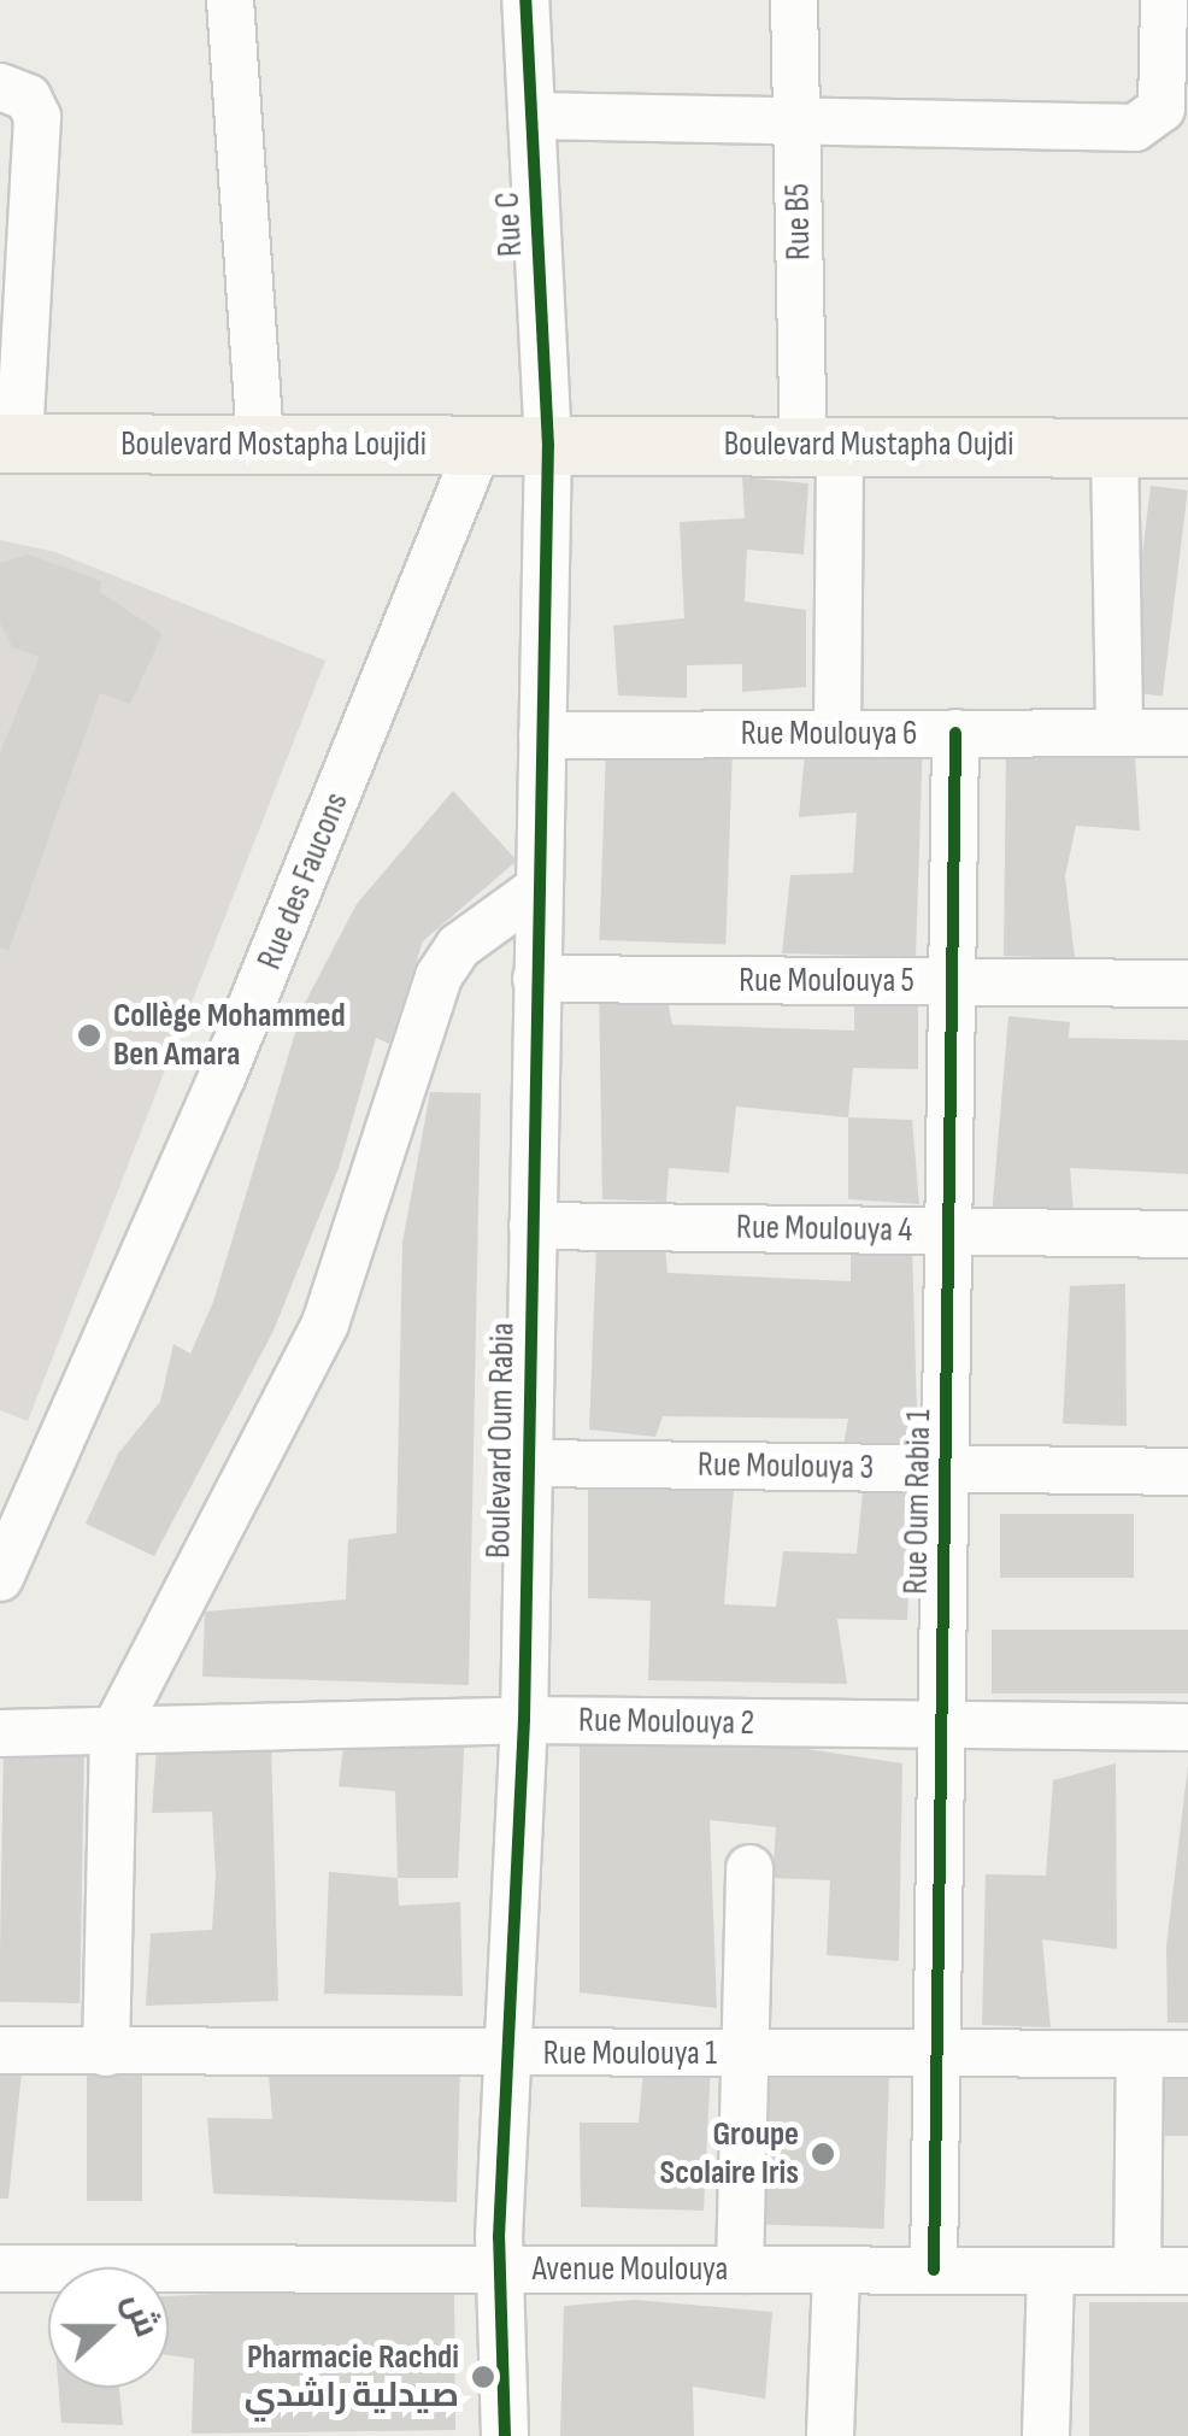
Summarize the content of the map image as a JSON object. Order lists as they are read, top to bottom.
{
  "streets": {
    "main road": ["Boulevard Mostapha Loujidi", "Boulevard Mustapha Oujdi"],
    "street": [
      "Rue B5",
      "Rue C",
      "Rue Moulouya 6",
      "Rue des Faucons",
      "Rue Moulouya 5",
      "Rue Moulouya 4",
      "Boulevard Oum Rabia",
      "Rue Moulouya 3",
      "Rue Oum Rabia 1",
      "Rue Moulouya 2",
      "Rue Moulouya 1",
      "Avenue Moulouya"
    ]
  },
  "crossings": [
    ["Rue B5", "Boulevard Mustapha Oujdi"],
    ["Rue B5", "Rue Moulouya 6"],
    ["Rue C", "Boulevard Mostapha Loujidi"],
    ["Rue C", "Boulevard Mustapha Oujdi"],
    ["Rue C", "Boulevard Oum Rabia"],
    ["Boulevard Mostapha Loujidi", "Boulevard Mustapha Oujdi"],
    ["Boulevard Mostapha Loujidi", "Rue des Faucons"],
    ["Boulevard Mostapha Loujidi", "Boulevard Oum Rabia"],
    ["Boulevard Mustapha Oujdi", "Boulevard Oum Rabia"],
    ["Rue Moulouya 6", "Boulevard Oum Rabia"],
    ["Rue Moulouya 6", "Rue Oum Rabia 1"],
    ["Rue Moulouya 5", "Boulevard Oum Rabia"],
    ["Rue Moulouya 5", "Rue Oum Rabia 1"],
    ["Rue Moulouya 4", "Boulevard Oum Rabia"],
    ["Rue Moulouya 4", "Rue Oum Rabia 1"],
    ["Boulevard Oum Rabia", "Rue Moulouya 3"],
    ["Boulevard Oum Rabia", "Rue Moulouya 2"],
    ["Boulevard Oum Rabia", "Rue Moulouya 1"],
    ["Boulevard Oum Rabia", "Avenue Moulouya"],
    ["Rue Moulouya 3", "Rue Oum Rabia 1"],
    ["Rue Oum Rabia 1", "Rue Moulouya 2"],
    ["Rue Oum Rabia 1", "Rue Moulouya 1"],
    ["Rue Oum Rabia 1", "Avenue Moulouya"]
  ],
  "places": ["Collège Mohammed Ben Amara", "Groupe Scolaire Iris", "Pharmacie Rachdi صيدلية راشدي"],
  "north": "right"
}
